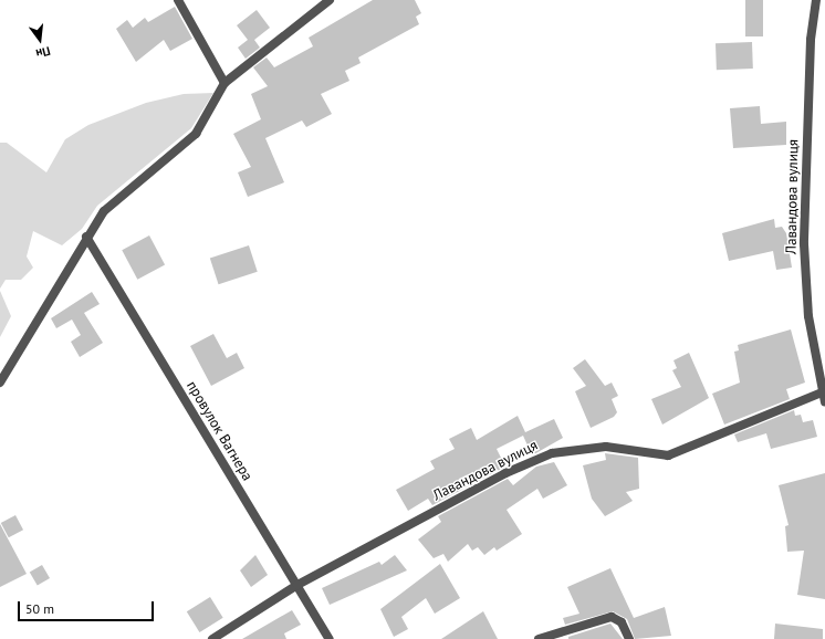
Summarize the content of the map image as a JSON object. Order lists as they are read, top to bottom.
{
  "streets": {
    "street": ["Лавандова вулиця", "провулок Вагнера"]
  },
  "crossings": [
    ["Лавандова вулиця", "провулок Вагнера"]
  ],
  "scale_bar": "50 m",
  "north": "bottom"
}
